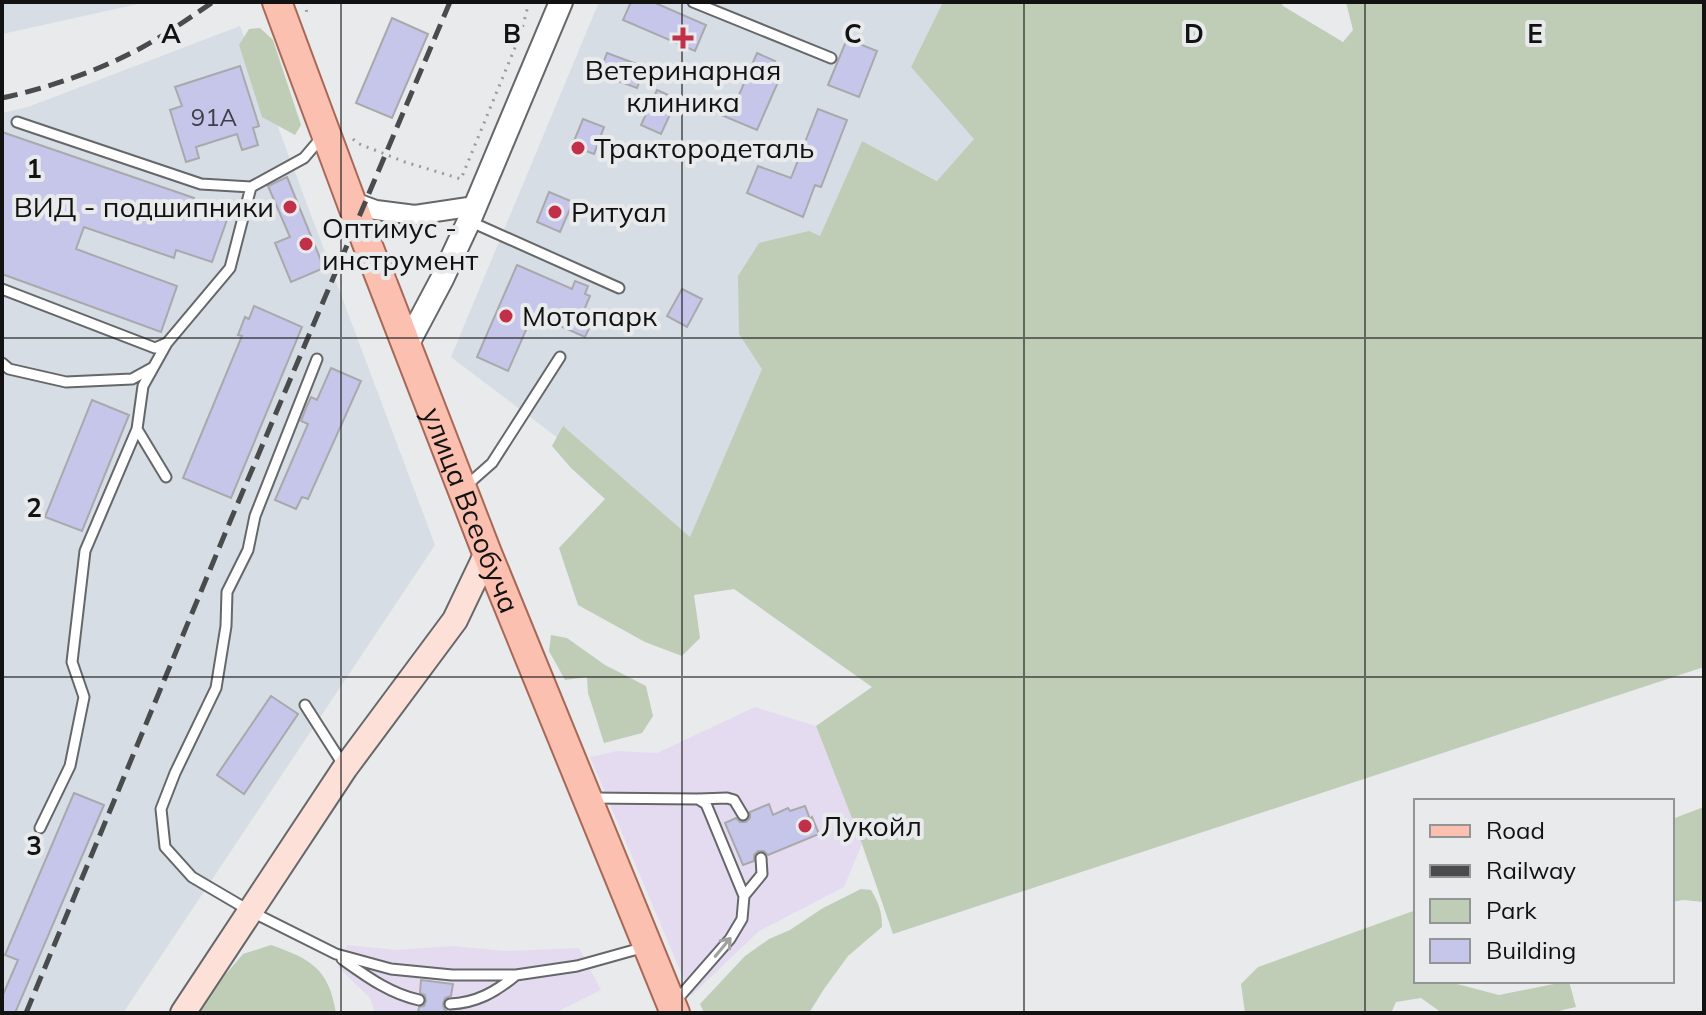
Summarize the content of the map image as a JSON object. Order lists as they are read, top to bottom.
{
  "streets": {
    "main road": ["улица Всеобуча"]
  },
  "places": {
    "health": ["Ветеринарная клиника"],
    "other": [
      "Трактородеталь",
      "ВИД - подшипники",
      "Ритуал",
      "Оптимус - инструмент",
      "Мотопарк",
      "Лукойл"
    ]
  },
  "house_numbers": ["91А"],
  "legend": [
    "Road",
    "Railway",
    "Park",
    "Building"
  ],
  "grid": {
    "columns": [
      "A",
      "B",
      "C",
      "D",
      "E"
    ],
    "rows": ["1", "2", "3"]
  }
}
